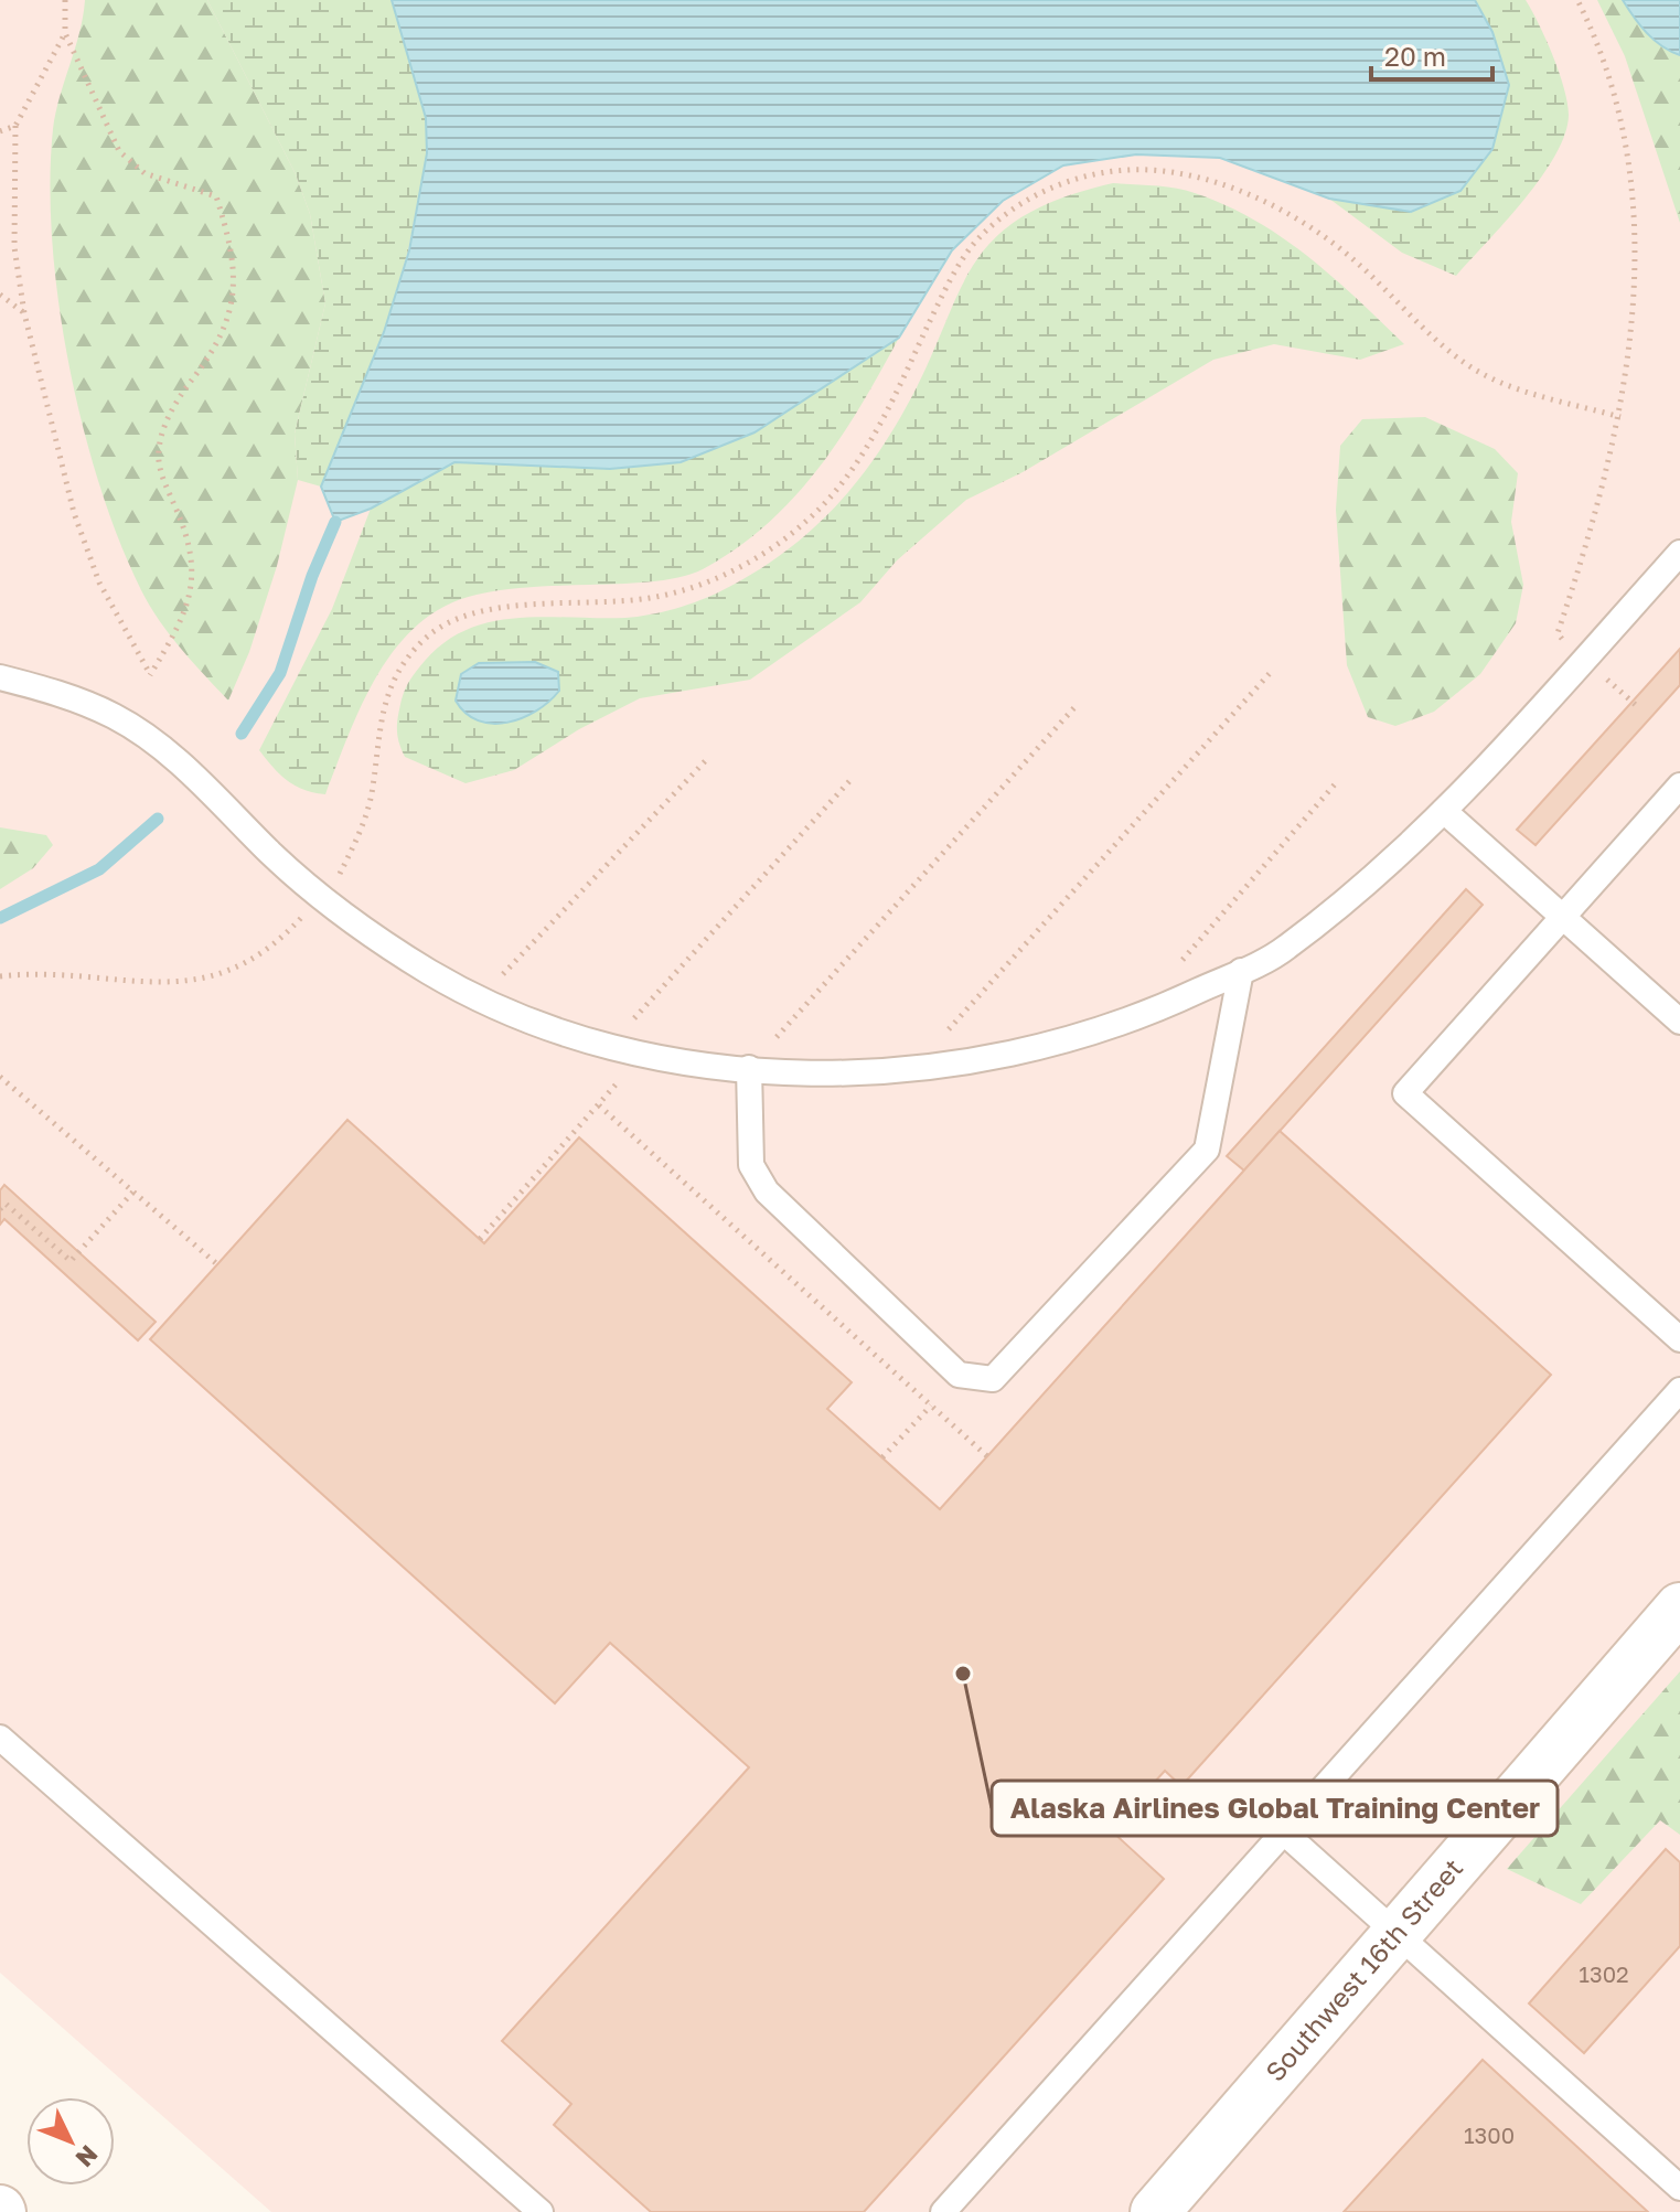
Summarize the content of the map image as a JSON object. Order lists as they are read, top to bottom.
{
  "streets": {
    "street": ["Southwest 16th Street"]
  },
  "places": ["Alaska Airlines Global Training Center"],
  "house_numbers": ["1302", "1300"],
  "scale_bar": "20 m",
  "north": "bottom right"
}
